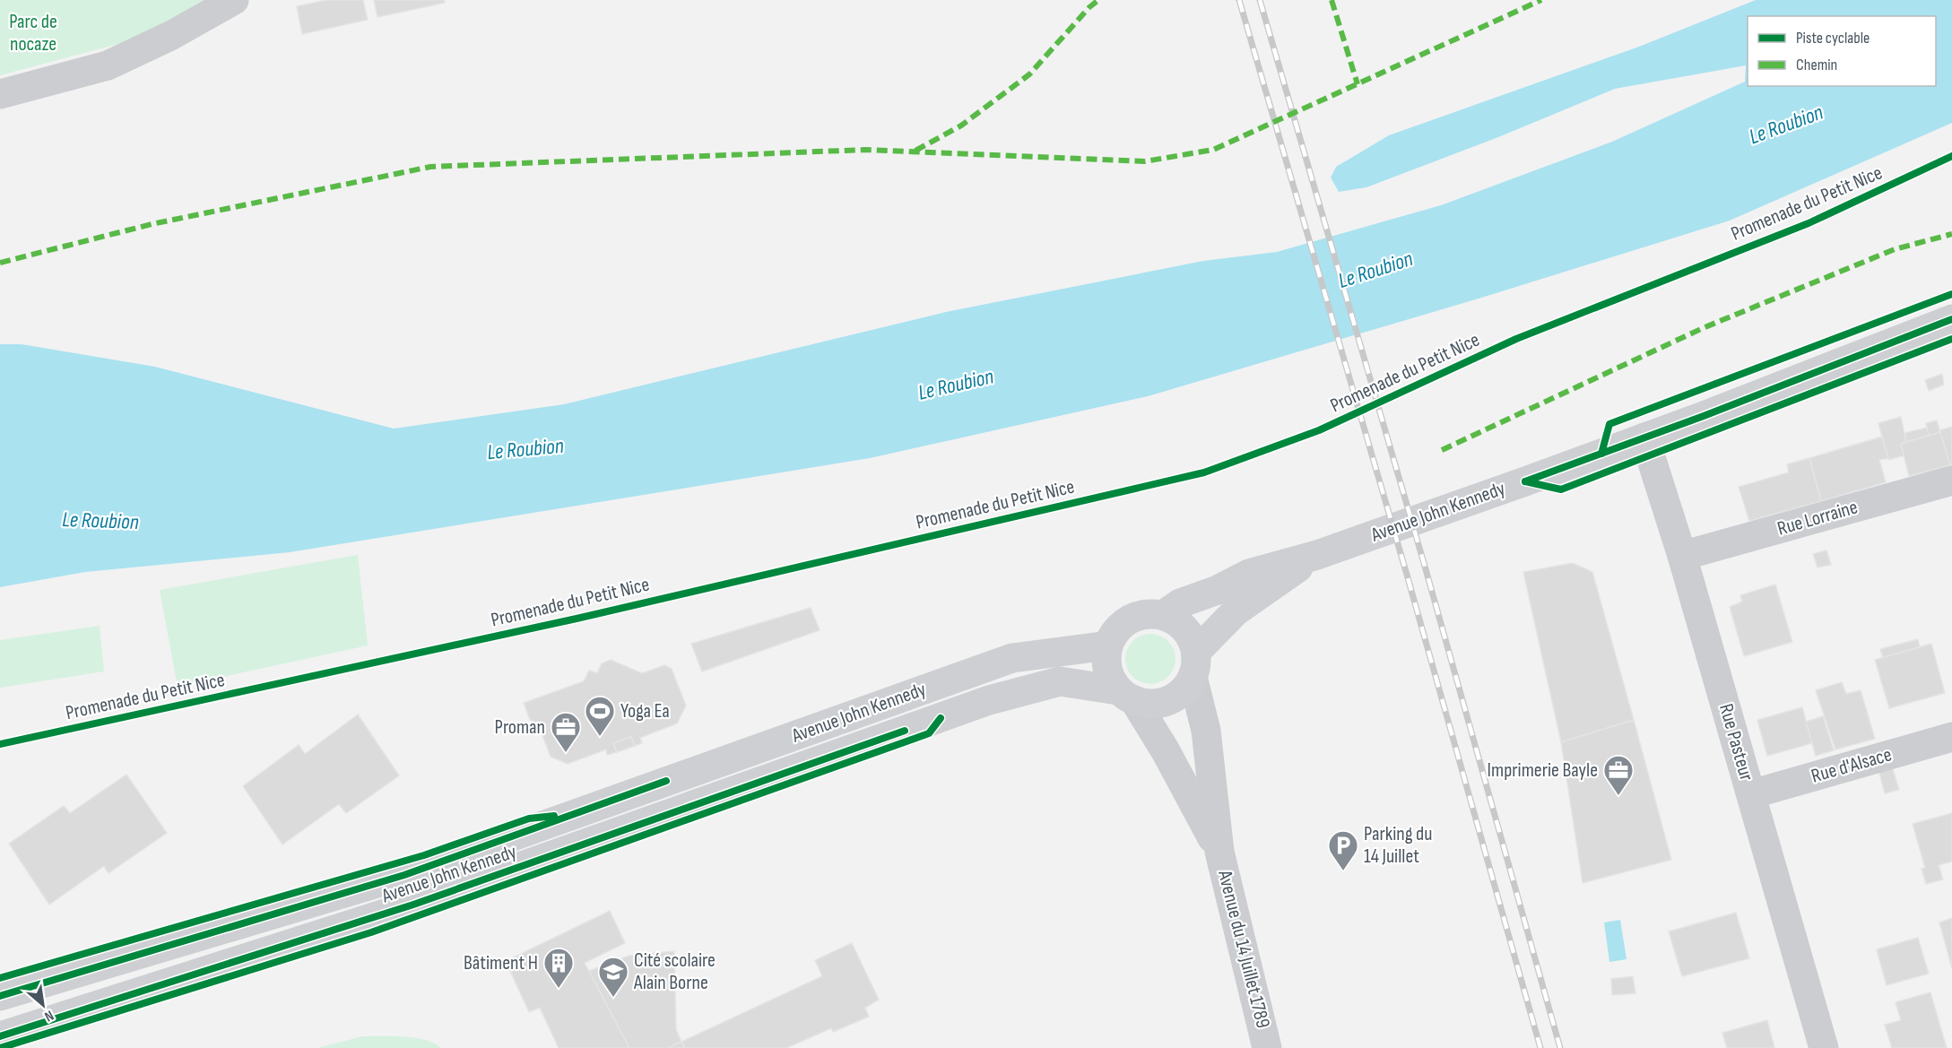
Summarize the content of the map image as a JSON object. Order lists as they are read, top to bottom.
{
  "streets": {
    "main road": ["Avenue John Kennedy"],
    "street": [
      "Rue Lorraine",
      "Rue Pasteur",
      "Rue d'Alsace",
      "Avenue du 14 Juillet 1789"
    ],
    "cycle path": ["Promenade du Petit Nice"]
  },
  "crossings": [
    ["Avenue John Kennedy", "Rue Pasteur"],
    ["Avenue John Kennedy", "Avenue du 14 Juillet 1789"],
    ["Rue Lorraine", "Rue Pasteur"],
    ["Rue Pasteur", "Rue d'Alsace"]
  ],
  "water": ["Le Roubion"],
  "parks": ["Parc de nocaze"],
  "places": {
    "sports": ["Yoga Ea"],
    "office": ["Proman", "Imprimerie Bayle"],
    "parking": ["Parking du 14 Juillet"],
    "building": ["Bâtiment H"],
    "school or university": ["Cité scolaire Alain Borne"]
  },
  "legend": ["Piste cyclable", "Chemin"],
  "north": "bottom right"
}
